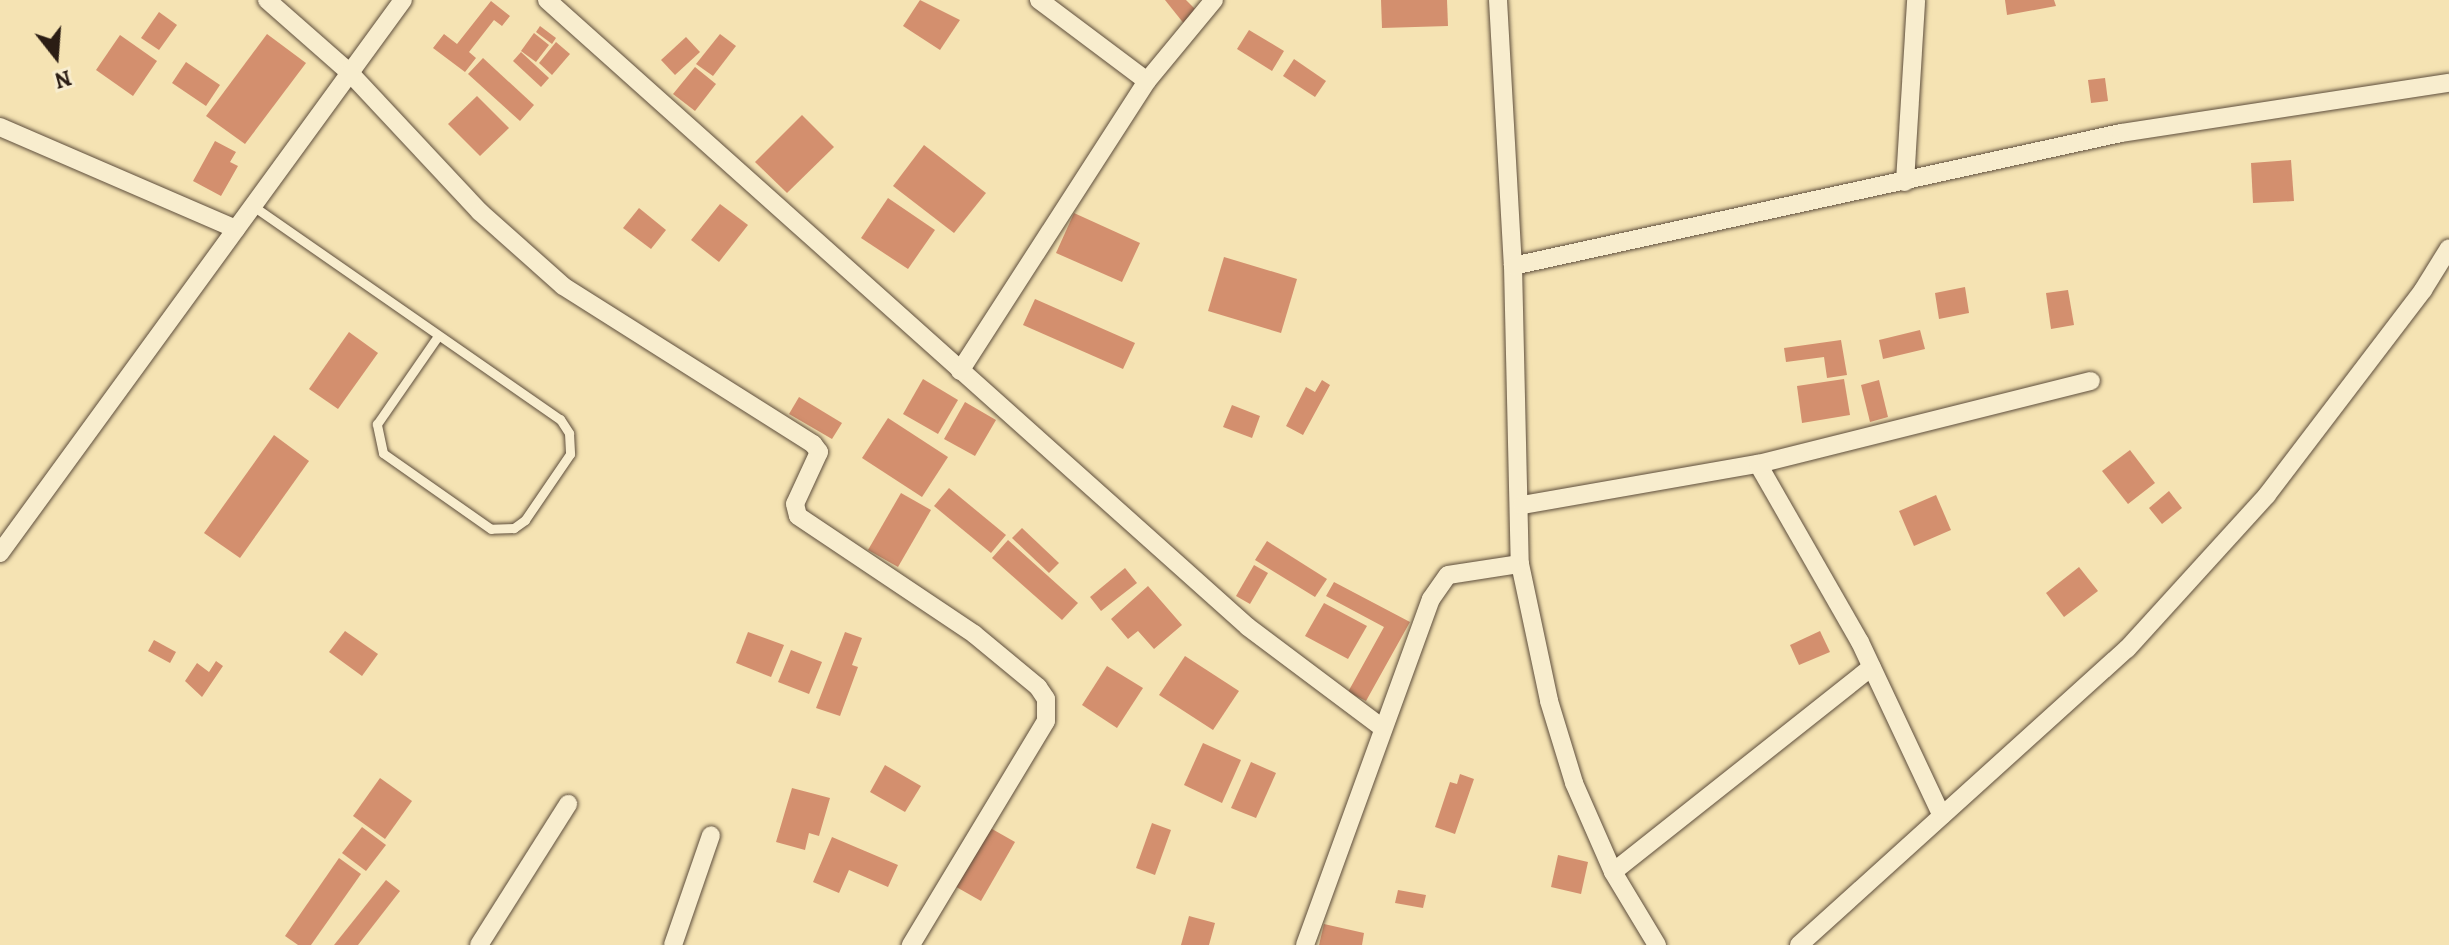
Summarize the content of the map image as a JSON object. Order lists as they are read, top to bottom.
{
  "north": "bottom"
}
